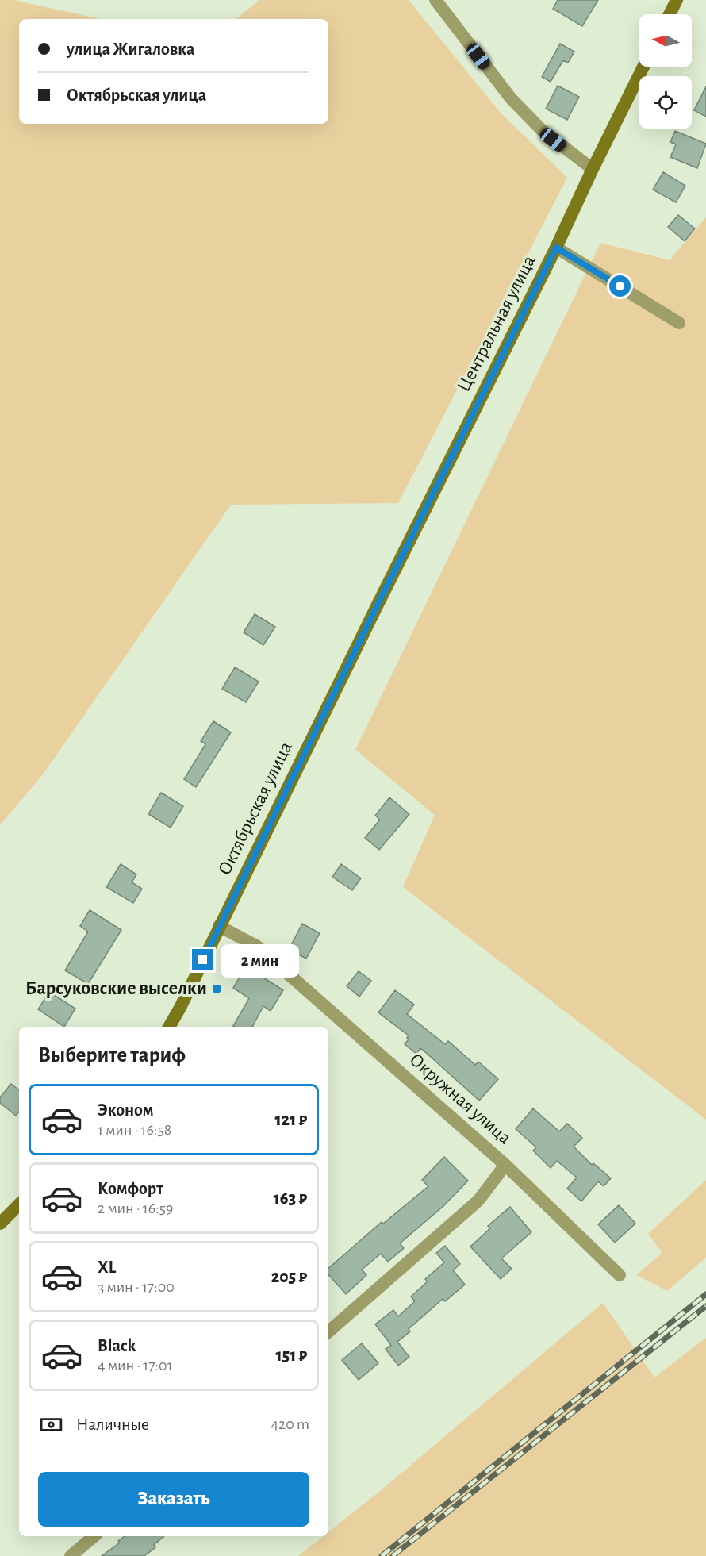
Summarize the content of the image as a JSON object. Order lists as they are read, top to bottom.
{
  "streets": {
    "main road": ["Центральная улица", "Октябрьская улица"],
    "street": ["Окружная улица"]
  },
  "crossings": [
    ["Центральная улица", "Октябрьская улица"],
    ["Октябрьская улица", "Окружная улица"]
  ],
  "places": {
    "transit": ["Барсуковские выселки"]
  },
  "north": "left",
  "page": {
    "banner": ["улица Жигаловка", "Октябрьская улица"],
    "bubble": "2 мин",
    "heading": "Выберите тариф",
    "list": [
      {
        "name": "Эконом",
        "note": "1 мин · 16:58",
        "value": "121 ₽"
      },
      {
        "name": "Комфорт",
        "note": "2 мин · 16:59",
        "value": "163 ₽"
      },
      {
        "name": "XL",
        "note": "3 мин · 17:00",
        "value": "205 ₽"
      },
      {
        "name": "Black",
        "note": "4 мин · 17:01",
        "value": "151 ₽"
      }
    ],
    "pay": ["Наличные", "420 m"],
    "buttons": "Заказать"
  }
}
